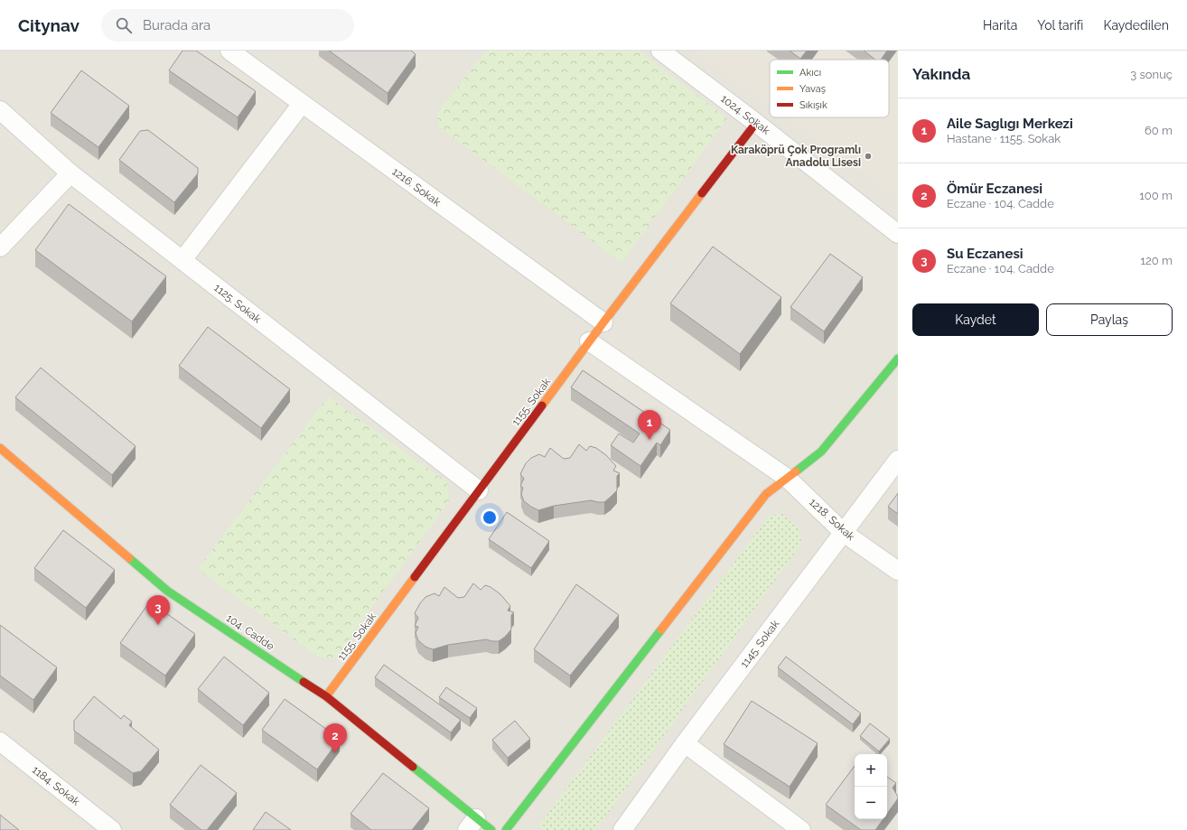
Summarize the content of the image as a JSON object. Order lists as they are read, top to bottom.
{
  "streets": {
    "street": [
      "1024. Sokak",
      "1216. Sokak",
      "1125. Sokak",
      "1155. Sokak",
      "1218. Sokak",
      "104. Cadde",
      "1145. Sokak",
      "1184. Sokak"
    ]
  },
  "crossings": [
    ["1024. Sokak", "1155. Sokak"],
    ["1216. Sokak", "1155. Sokak"],
    ["1125. Sokak", "1155. Sokak"],
    ["1155. Sokak", "1218. Sokak"],
    ["1155. Sokak", "104. Cadde"],
    ["1218. Sokak", "1145. Sokak"]
  ],
  "places": ["Karaköprü Çok Programlı Anadolu Lisesi"],
  "legend": ["Akıcı", "Yavaş", "Sıkışık"],
  "page": {
    "header": "Citynav",
    "search": "Burada ara",
    "nav": ["Harita", "Yol tarifi", "Kaydedilen"],
    "heading": ["Yakında", "3 sonuç"],
    "list": [
      {
        "mark": "1",
        "name": "Aile Saglıgı Merkezi",
        "note": "Hastane · 1155. Sokak",
        "value": "60 m"
      },
      {
        "mark": "2",
        "name": "Ömür Eczanesi",
        "note": "Eczane · 104. Cadde",
        "value": "100 m"
      },
      {
        "mark": "3",
        "name": "Su Eczanesi",
        "note": "Eczane · 104. Cadde",
        "value": "120 m"
      }
    ],
    "buttons": ["Kaydet", "Paylaş"],
    "pins": ["1", "3", "2"],
    "map_buttons": ["+", "−"]
  }
}
